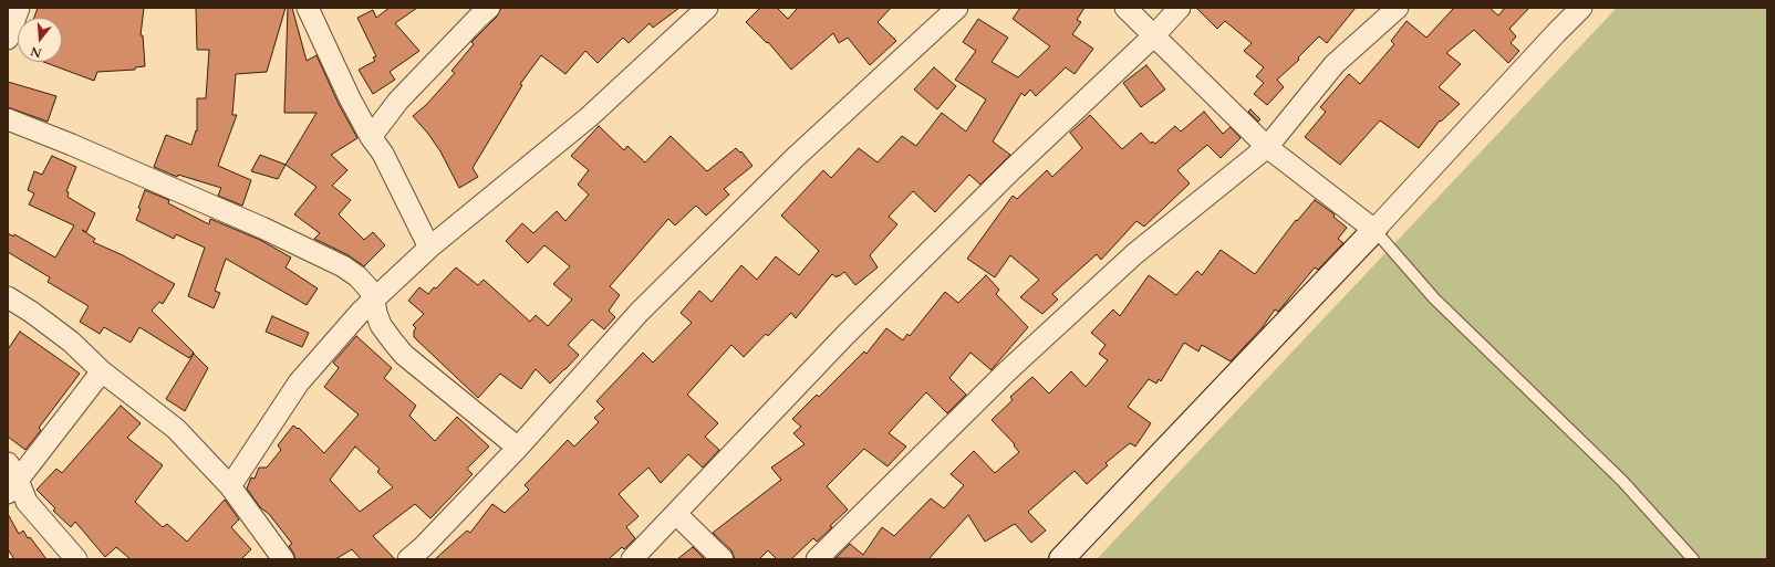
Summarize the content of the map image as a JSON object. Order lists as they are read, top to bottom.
{
  "north": "bottom"
}
